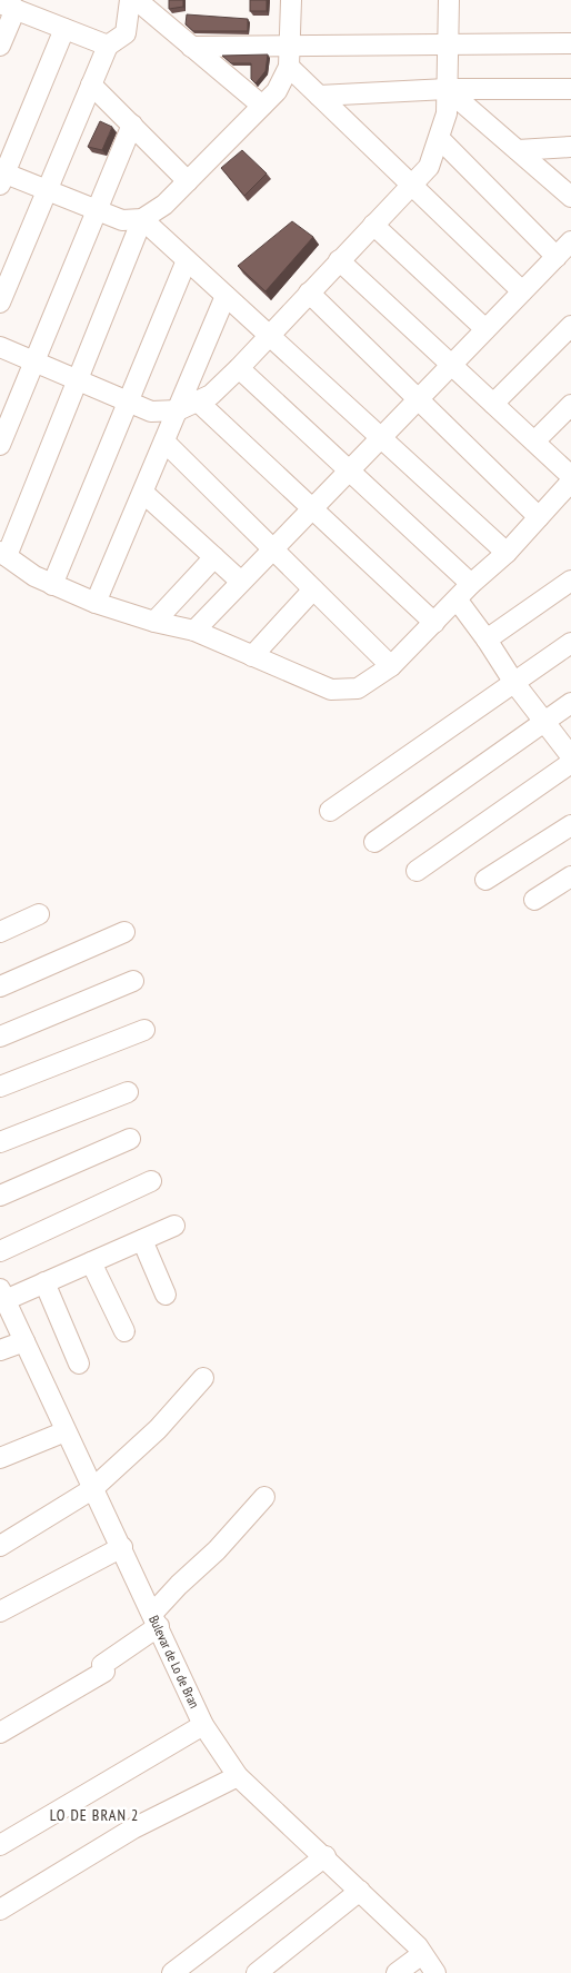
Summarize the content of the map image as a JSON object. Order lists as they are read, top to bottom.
{
  "streets": {
    "street": ["Bulevar de Lo de Bran"]
  },
  "districts": ["LO DE BRAN 2"]
}
